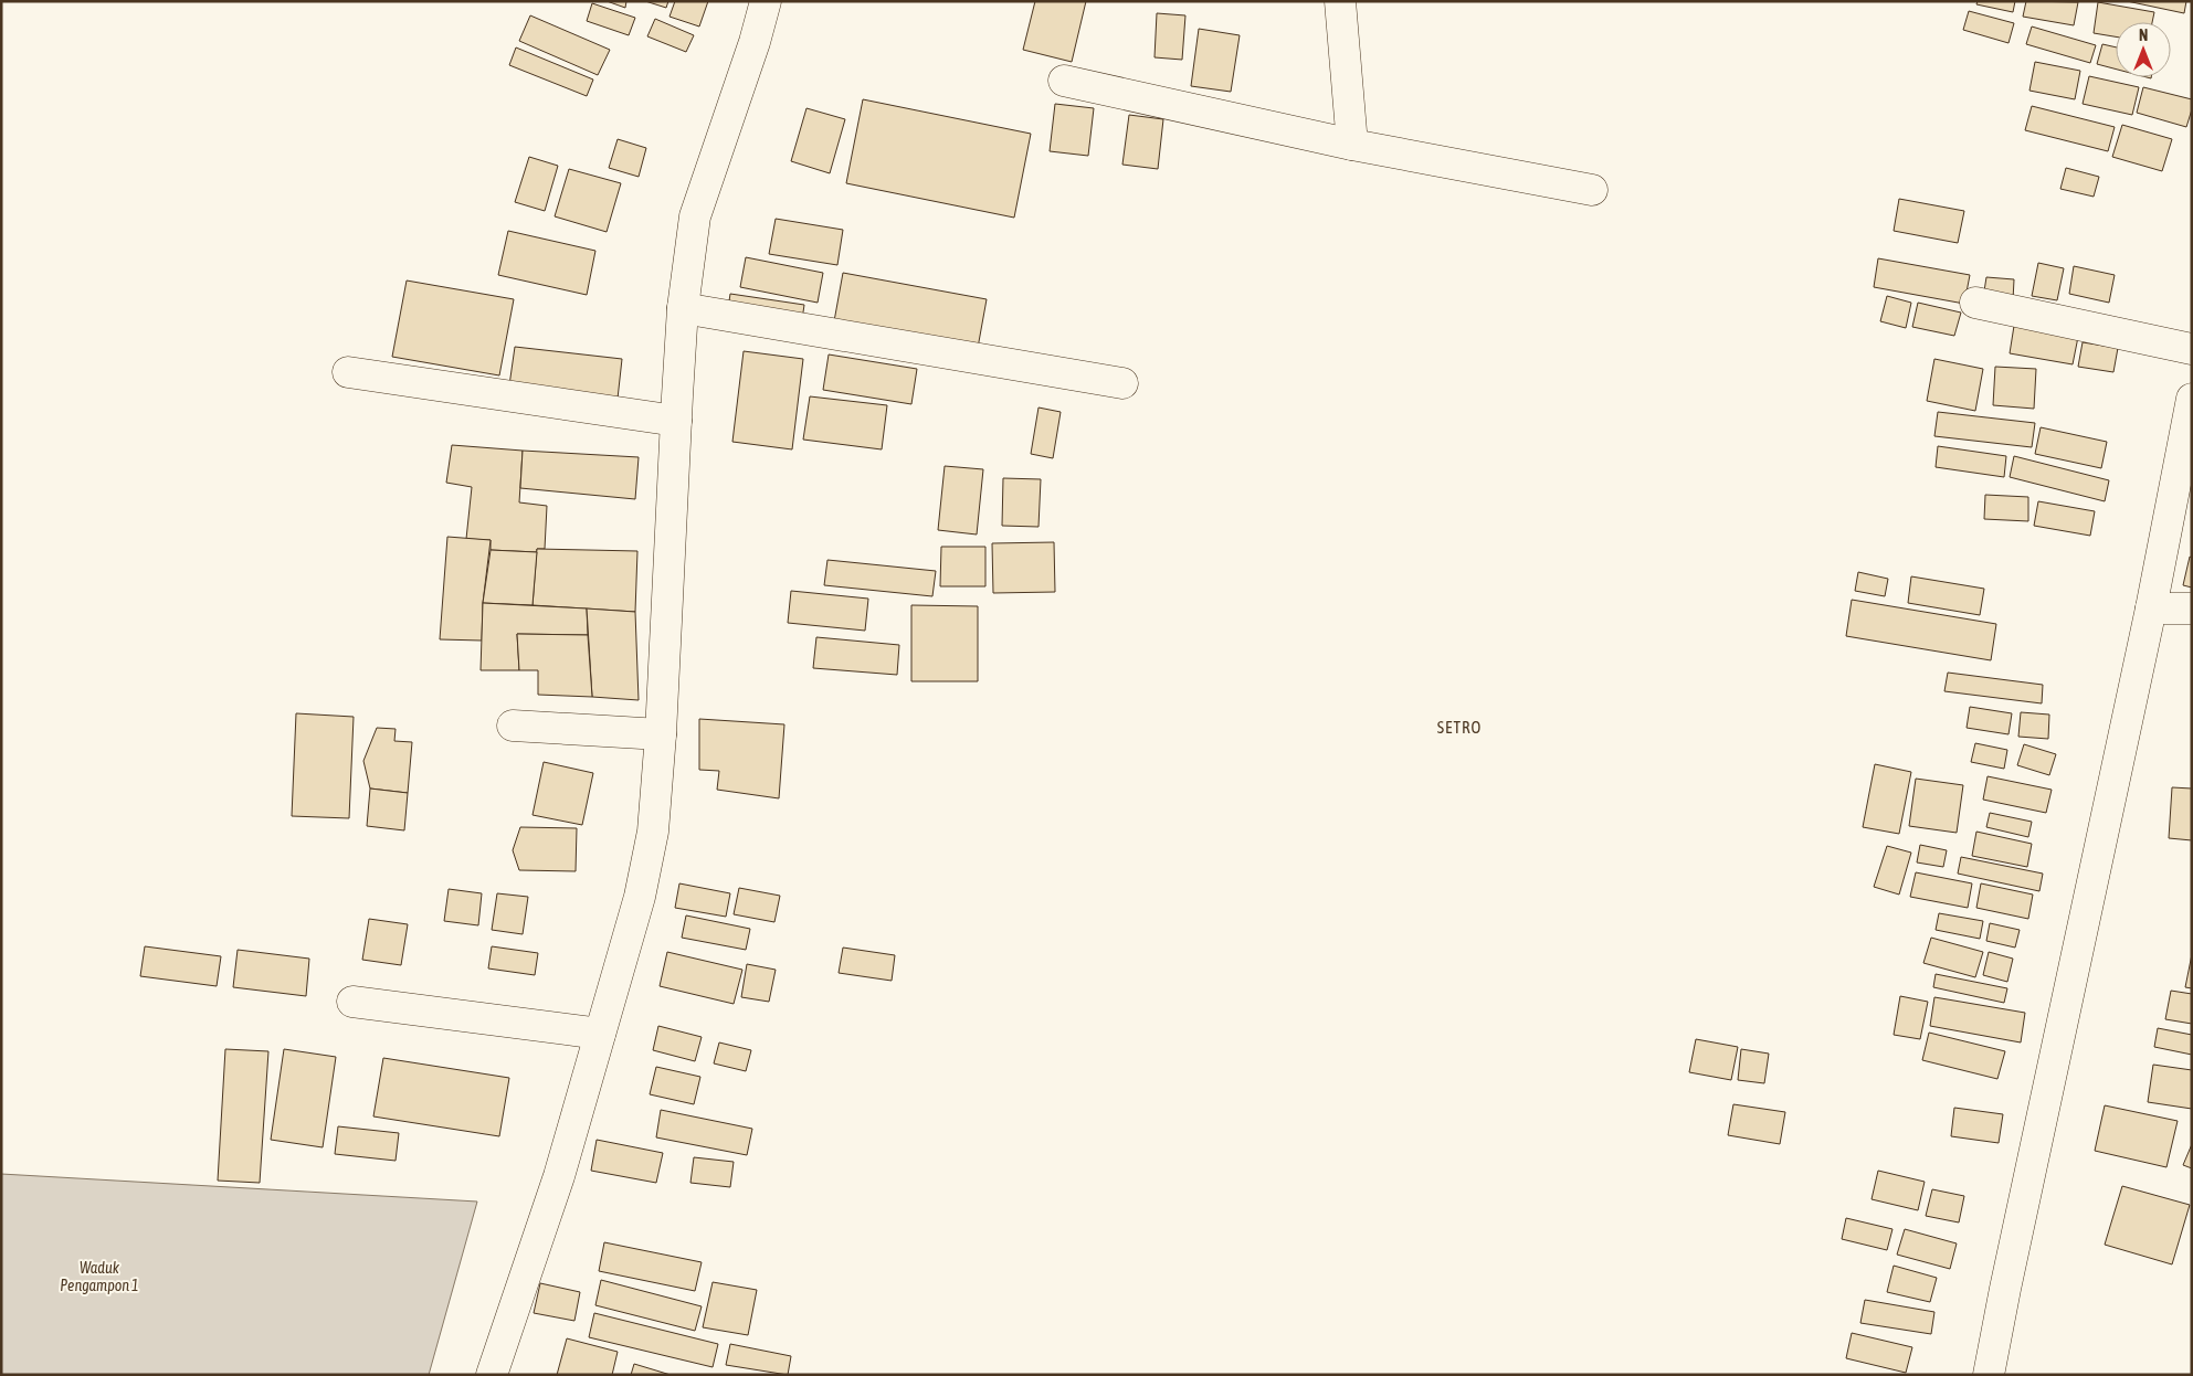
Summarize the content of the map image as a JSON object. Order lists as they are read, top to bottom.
{
  "districts": ["SETRO"],
  "water": ["Waduk Pengampon 1"],
  "north": "top"
}
